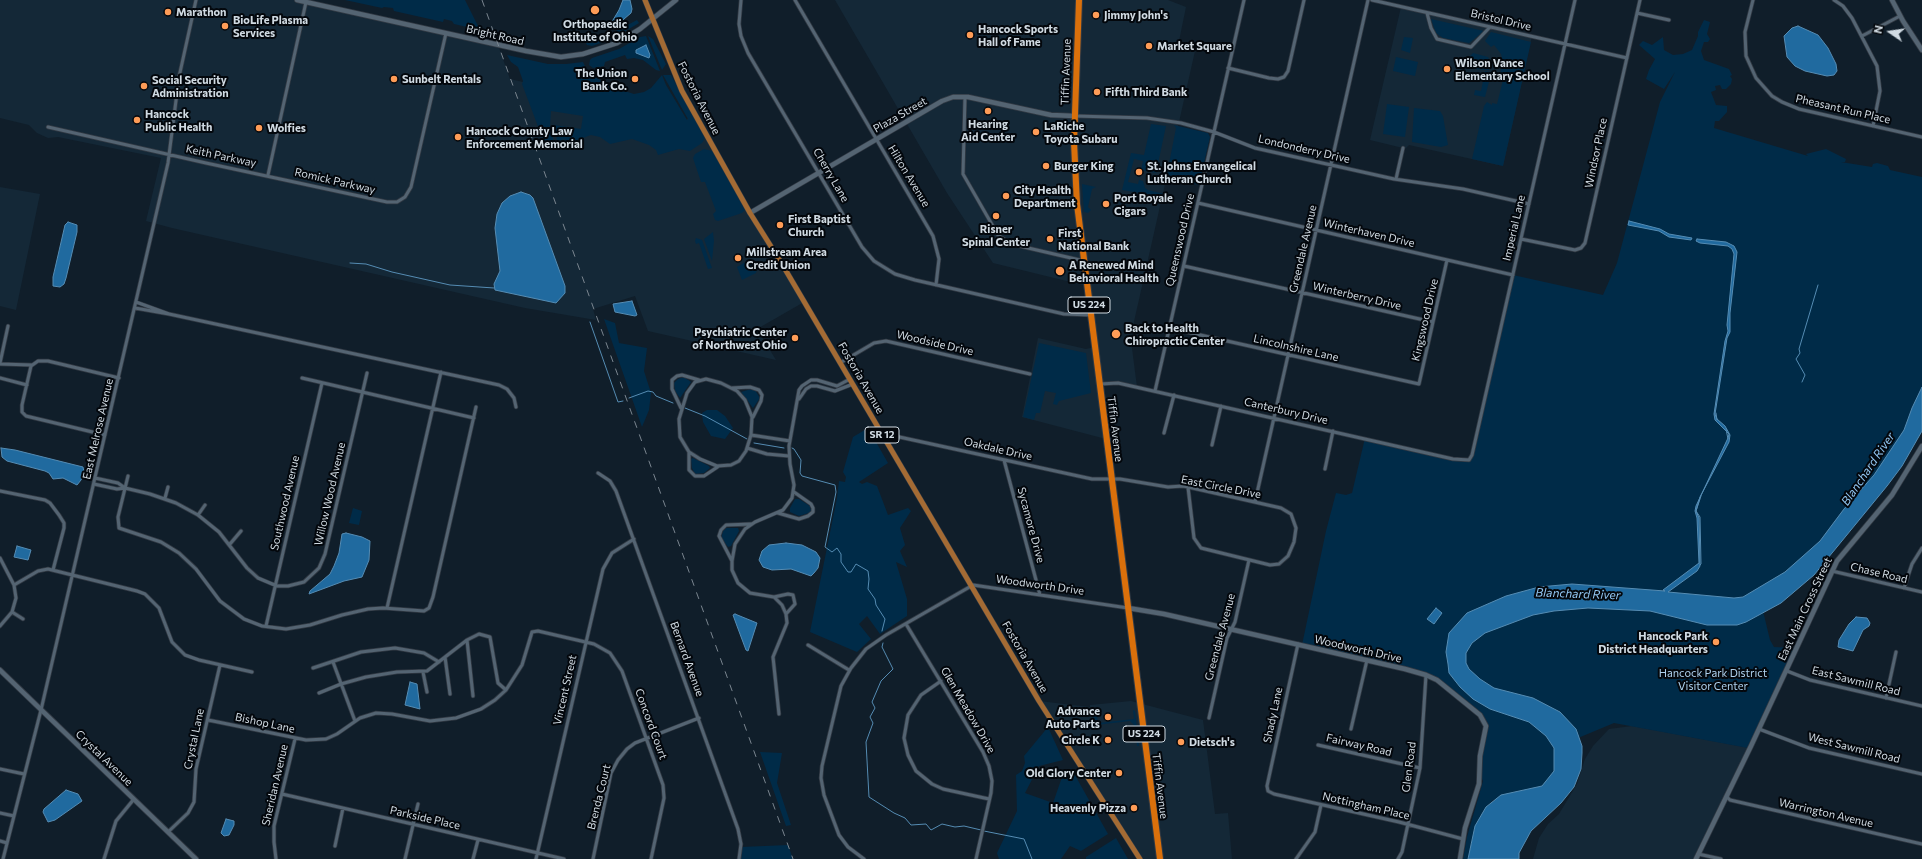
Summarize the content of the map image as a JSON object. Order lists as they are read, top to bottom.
{
  "streets": {
    "highway": ["Tiffin Avenue", "US 224"],
    "main road": ["Fostoria Avenue", "SR 12"],
    "street": [
      "Bristol Drive",
      "Bright Road",
      "Pheasant Run Place",
      "Plaza Street",
      "Londonderry Drive",
      "Windsor Place",
      "Keith Parkway",
      "Cherry Lane",
      "Hilton Avenue",
      "Romick Parkway",
      "Imperial Lane",
      "Winterhaven Drive",
      "Queenswood Drive",
      "Greendale Avenue",
      "Winterberry Drive",
      "Kingswood Drive",
      "Woodside Drive",
      "Lincolnshire Lane",
      "Canterbury Drive",
      "East Melrose Avenue",
      "Oakdale Drive",
      "East Circle Drive",
      "Willow Wood Avenue",
      "Southwood Avenue",
      "Sycamore Drive",
      "Chase Road",
      "Woodworth Drive",
      "East Main Cross Street",
      "Bernard Avenue",
      "East Sawmill Road",
      "Vincent Street",
      "Glen Meadow Drive",
      "Shady Lane",
      "Bishop Lane",
      "Concord Court",
      "Crystal Lane",
      "Fairway Road",
      "West Sawmill Road",
      "Crystal Avenue",
      "Glen Road",
      "Sheridan Avenue",
      "Brenda Court",
      "Nottingham Place",
      "Warrington Avenue",
      "Parkside Place"
    ]
  },
  "crossings": [
    ["Bristol Drive", "Windsor Place"],
    ["Bristol Drive", "Imperial Lane"],
    ["Bright Road", "Fostoria Avenue"],
    ["Bright Road", "Romick Parkway"],
    ["Tiffin Avenue", "Plaza Street"],
    ["Tiffin Avenue", "Londonderry Drive"],
    ["Tiffin Avenue", "Cherry Lane"],
    ["Tiffin Avenue", "Canterbury Drive"],
    ["Tiffin Avenue", "Oakdale Drive"],
    ["Tiffin Avenue", "East Circle Drive"],
    ["Tiffin Avenue", "Woodworth Drive"],
    ["Fostoria Avenue", "Plaza Street"],
    ["Fostoria Avenue", "Woodside Drive"],
    ["Fostoria Avenue", "Oakdale Drive"],
    ["Fostoria Avenue", "Woodworth Drive"],
    ["Plaza Street", "Londonderry Drive"],
    ["Plaza Street", "Cherry Lane"],
    ["Plaza Street", "Hilton Avenue"],
    ["Londonderry Drive", "Imperial Lane"],
    ["Londonderry Drive", "Queenswood Drive"],
    ["Londonderry Drive", "Greendale Avenue"],
    ["Windsor Place", "Imperial Lane"],
    ["Keith Parkway", "Romick Parkway"],
    ["Keith Parkway", "East Melrose Avenue"],
    ["Cherry Lane", "Hilton Avenue"],
    ["Imperial Lane", "Winterhaven Drive"],
    ["Imperial Lane", "Canterbury Drive"],
    ["Winterhaven Drive", "Queenswood Drive"],
    ["Winterhaven Drive", "Greendale Avenue"],
    ["Winterhaven Drive", "Kingswood Drive"],
    ["Queenswood Drive", "Winterberry Drive"],
    ["Queenswood Drive", "Lincolnshire Lane"],
    ["Queenswood Drive", "Canterbury Drive"],
    ["Greendale Avenue", "Winterberry Drive"],
    ["Greendale Avenue", "Lincolnshire Lane"],
    ["Greendale Avenue", "Canterbury Drive"],
    ["Greendale Avenue", "East Circle Drive"],
    ["Greendale Avenue", "Woodworth Drive"],
    ["Winterberry Drive", "Kingswood Drive"],
    ["Kingswood Drive", "Lincolnshire Lane"],
    ["East Melrose Avenue", "Crystal Avenue"],
    ["Oakdale Drive", "East Circle Drive"],
    ["Oakdale Drive", "Sycamore Drive"],
    ["Willow Wood Avenue", "Southwood Avenue"],
    ["Sycamore Drive", "Woodworth Drive"],
    ["Chase Road", "East Main Cross Street"],
    ["Woodworth Drive", "Shady Lane"],
    ["Woodworth Drive", "Glen Road"],
    ["Woodworth Drive", "Nottingham Place"],
    ["East Main Cross Street", "East Sawmill Road"],
    ["East Main Cross Street", "West Sawmill Road"],
    ["East Main Cross Street", "Warrington Avenue"],
    ["Bernard Avenue", "Vincent Street"],
    ["Bernard Avenue", "Brenda Court"],
    ["Vincent Street", "Concord Court"],
    ["Vincent Street", "Parkside Place"],
    ["Shady Lane", "Nottingham Place"],
    ["Bishop Lane", "Crystal Lane"],
    ["Bishop Lane", "Sheridan Avenue"],
    ["Concord Court", "Brenda Court"],
    ["Crystal Lane", "Crystal Avenue"],
    ["Fairway Road", "Glen Road"],
    ["Glen Road", "Nottingham Place"],
    ["Sheridan Avenue", "Parkside Place"]
  ],
  "water": ["Blanchard River"],
  "parks": ["Hancock Park District Visitor Center"],
  "places": [
    "Orthopaedic Institute of Ohio",
    "Marathon",
    "Jimmy John's",
    "BioLife Plasma Services",
    "Hancock Sports Hall of Fame",
    "Market Square",
    "Wilson Vance Elementary School",
    "Sunbelt Rentals",
    "The Union Bank Co.",
    "Social Security Administration",
    "Fifth Third Bank",
    "Hearing Aid Center",
    "Hancock Public Health",
    "Wolfies",
    "LaRiche Toyota Subaru",
    "Hancock County Law Enforcement Memorial",
    "Burger King",
    "St. Johns Envangelical Lutheran Church",
    "City Health Department",
    "Port Royale Cigars",
    "Risner Spinal Center",
    "First Baptist Church",
    "First National Bank",
    "Millstream Area Credit Union",
    "A Renewed Mind Behavioral Health",
    "Back to Health Chiropractic Center",
    "Psychiatric Center of Northwest Ohio",
    "Hancock Park District Headquarters",
    "Advance Auto Parts",
    "Circle K",
    "Dietsch's",
    "Old Glory Center",
    "Heavenly Pizza"
  ],
  "north": "left"
}
